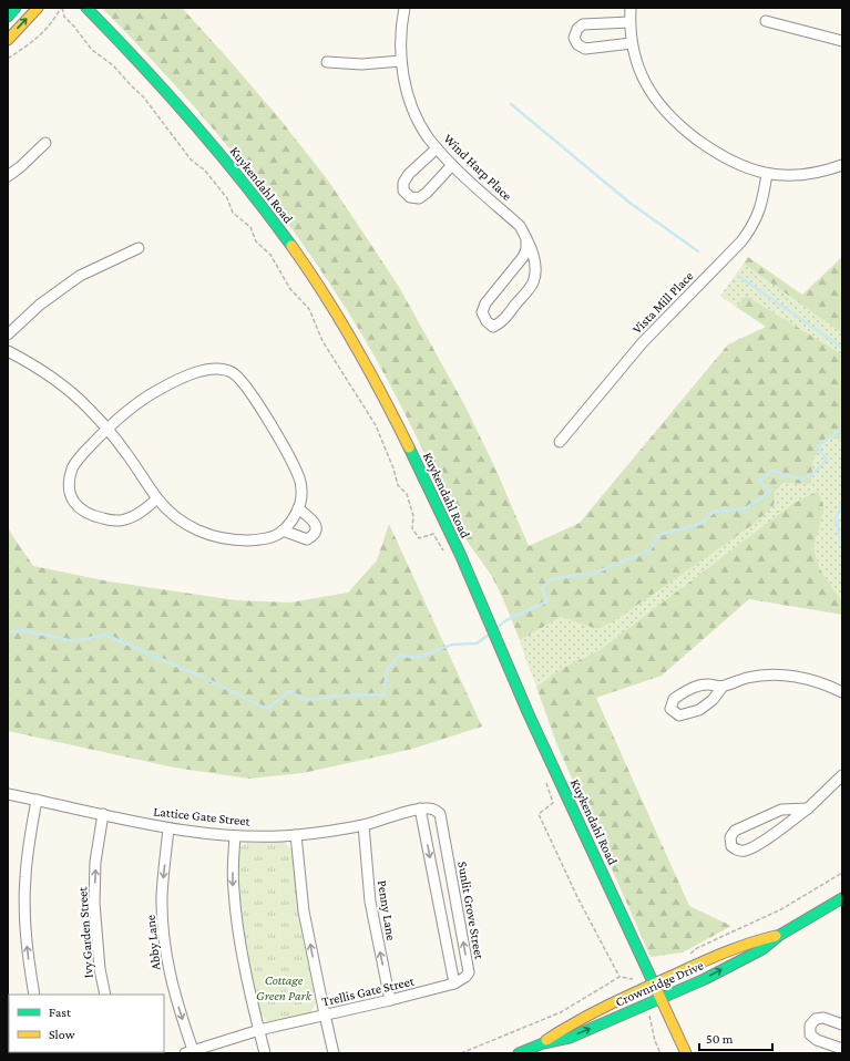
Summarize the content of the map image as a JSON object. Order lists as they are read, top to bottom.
{
  "streets": {
    "main road": ["Kuykendahl Road", "Crownridge Drive"],
    "street": [
      "Wind Harp Place",
      "Vista Mill Place",
      "Lattice Gate Street",
      "Penny Lane",
      "Sunlit Grove Street",
      "Ivy Garden Street",
      "Abby Lane",
      "Trellis Gate Street"
    ]
  },
  "crossings": [
    ["Kuykendahl Road", "Crownridge Drive"],
    ["Lattice Gate Street", "Penny Lane"],
    ["Lattice Gate Street", "Sunlit Grove Street"],
    ["Lattice Gate Street", "Ivy Garden Street"],
    ["Lattice Gate Street", "Abby Lane"],
    ["Penny Lane", "Trellis Gate Street"],
    ["Sunlit Grove Street", "Trellis Gate Street"],
    ["Abby Lane", "Trellis Gate Street"]
  ],
  "parks": ["Cottage Green Park"],
  "legend": ["Fast", "Slow"],
  "scale_bar": "50 m"
}
